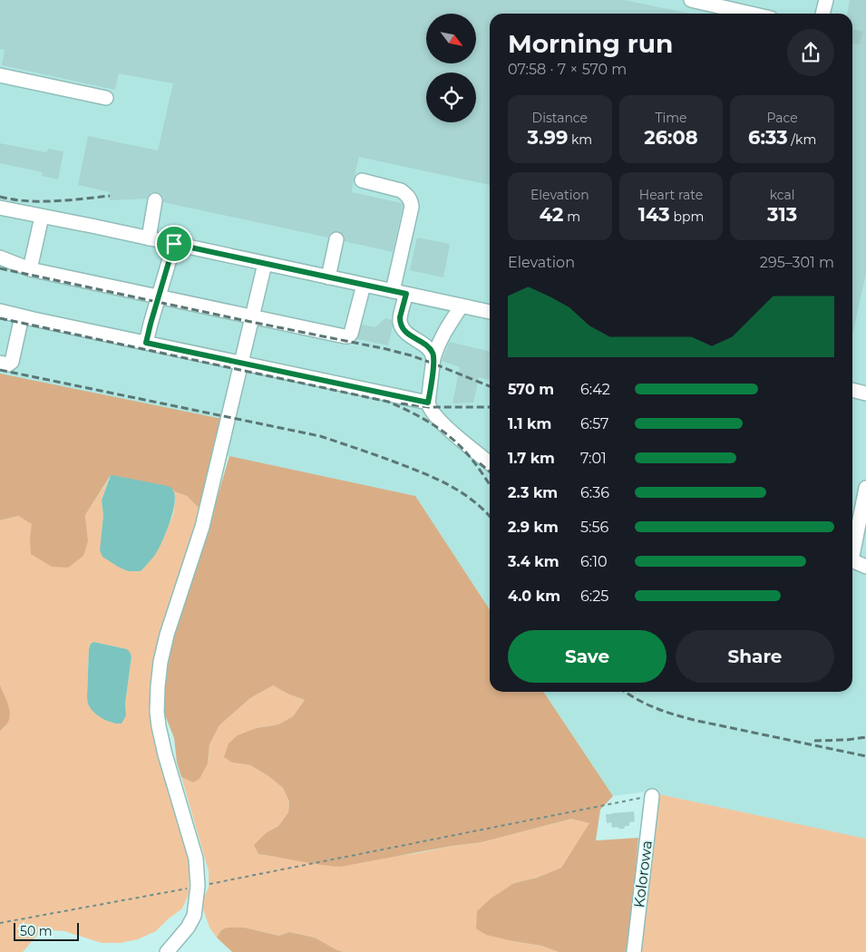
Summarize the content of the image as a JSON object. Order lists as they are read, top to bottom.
{
  "streets": {
    "street": ["Kolorowa"]
  },
  "scale_bar": "50 m",
  "north": "bottom right",
  "page": {
    "heading": ["Morning run", "07:58 · 7 × 570 m"],
    "stats": [
      ["Distance", "3.99 km"],
      ["Time", "26:08"],
      ["Pace", "6:33 /km"],
      ["Elevation", "42 m"],
      ["Heart rate", "143 bpm"],
      ["kcal", "313"]
    ],
    "chart": ["Elevation", "295–301 m"],
    "list": [
      {
        "name": "570 m",
        "note": "6:42"
      },
      {
        "name": "1.1 km",
        "note": "6:57"
      },
      {
        "name": "1.7 km",
        "note": "7:01"
      },
      {
        "name": "2.3 km",
        "note": "6:36"
      },
      {
        "name": "2.9 km",
        "note": "5:56"
      },
      {
        "name": "3.4 km",
        "note": "6:10"
      },
      {
        "name": "4.0 km",
        "note": "6:25"
      }
    ],
    "buttons": ["Save", "Share"],
    "scale": "50 m"
  }
}
